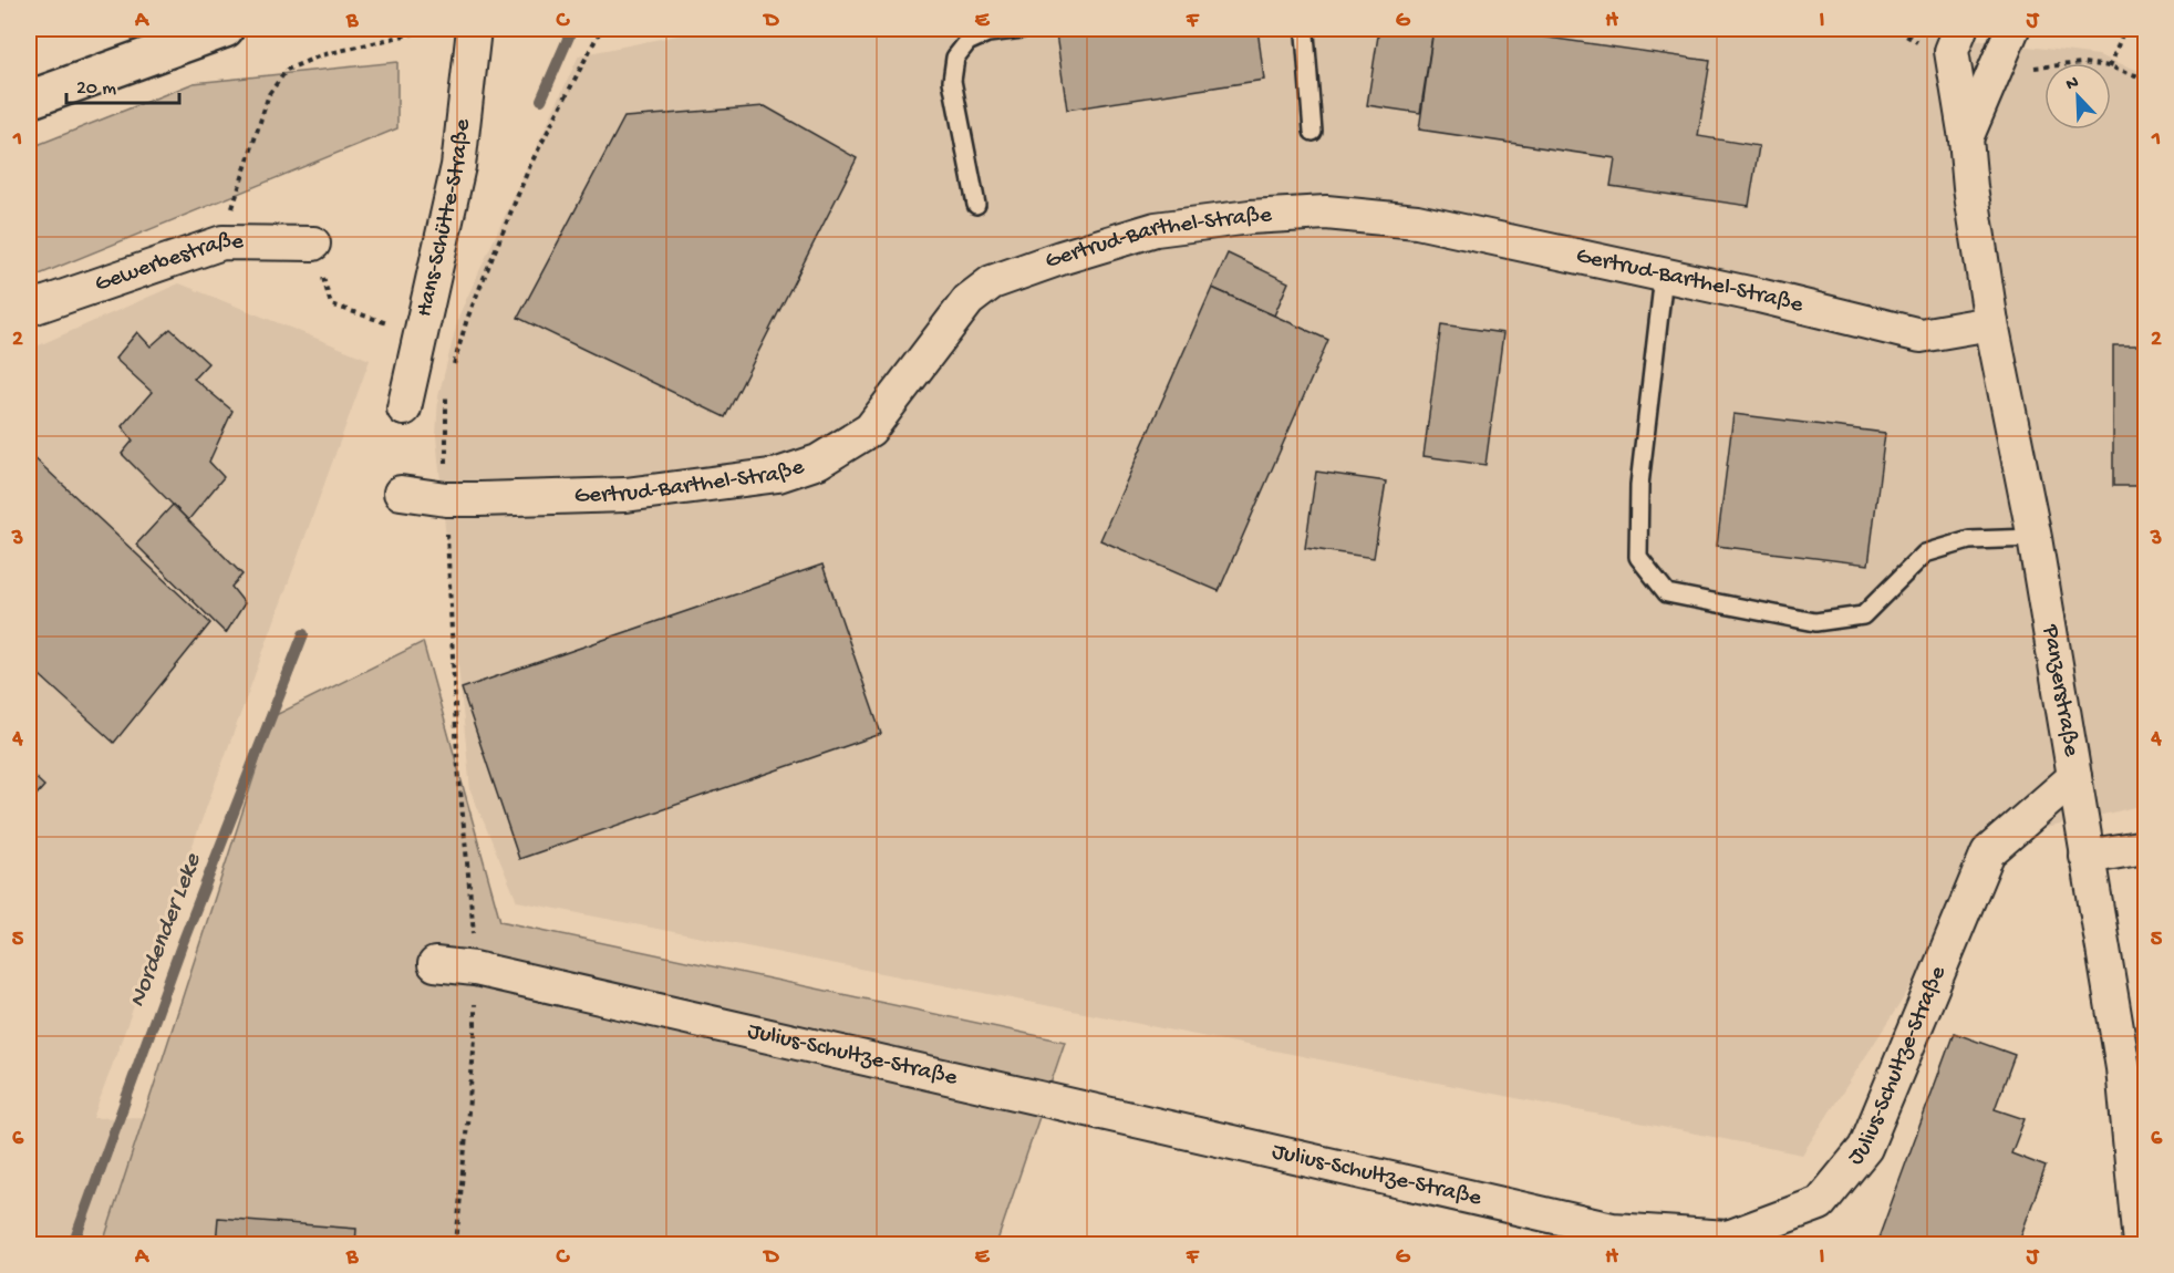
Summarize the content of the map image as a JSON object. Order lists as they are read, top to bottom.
{
  "streets": {
    "street": [
      "Hans-Schütte-Straße",
      "Gertrud-Barthel-Straße",
      "Gewerbestraße",
      "Panzerstraße",
      "Julius-Schultze-Straße"
    ]
  },
  "crossings": [
    ["Gertrud-Barthel-Straße", "Panzerstraße"],
    ["Panzerstraße", "Julius-Schultze-Straße"]
  ],
  "water": ["Nordender Leke"],
  "scale_bar": "20 m",
  "north": "top left",
  "grid": {
    "columns": [
      "A",
      "B",
      "C",
      "D",
      "E",
      "F",
      "G",
      "H",
      "I",
      "J"
    ],
    "rows": [
      "1",
      "2",
      "3",
      "4",
      "5",
      "6"
    ]
  }
}
